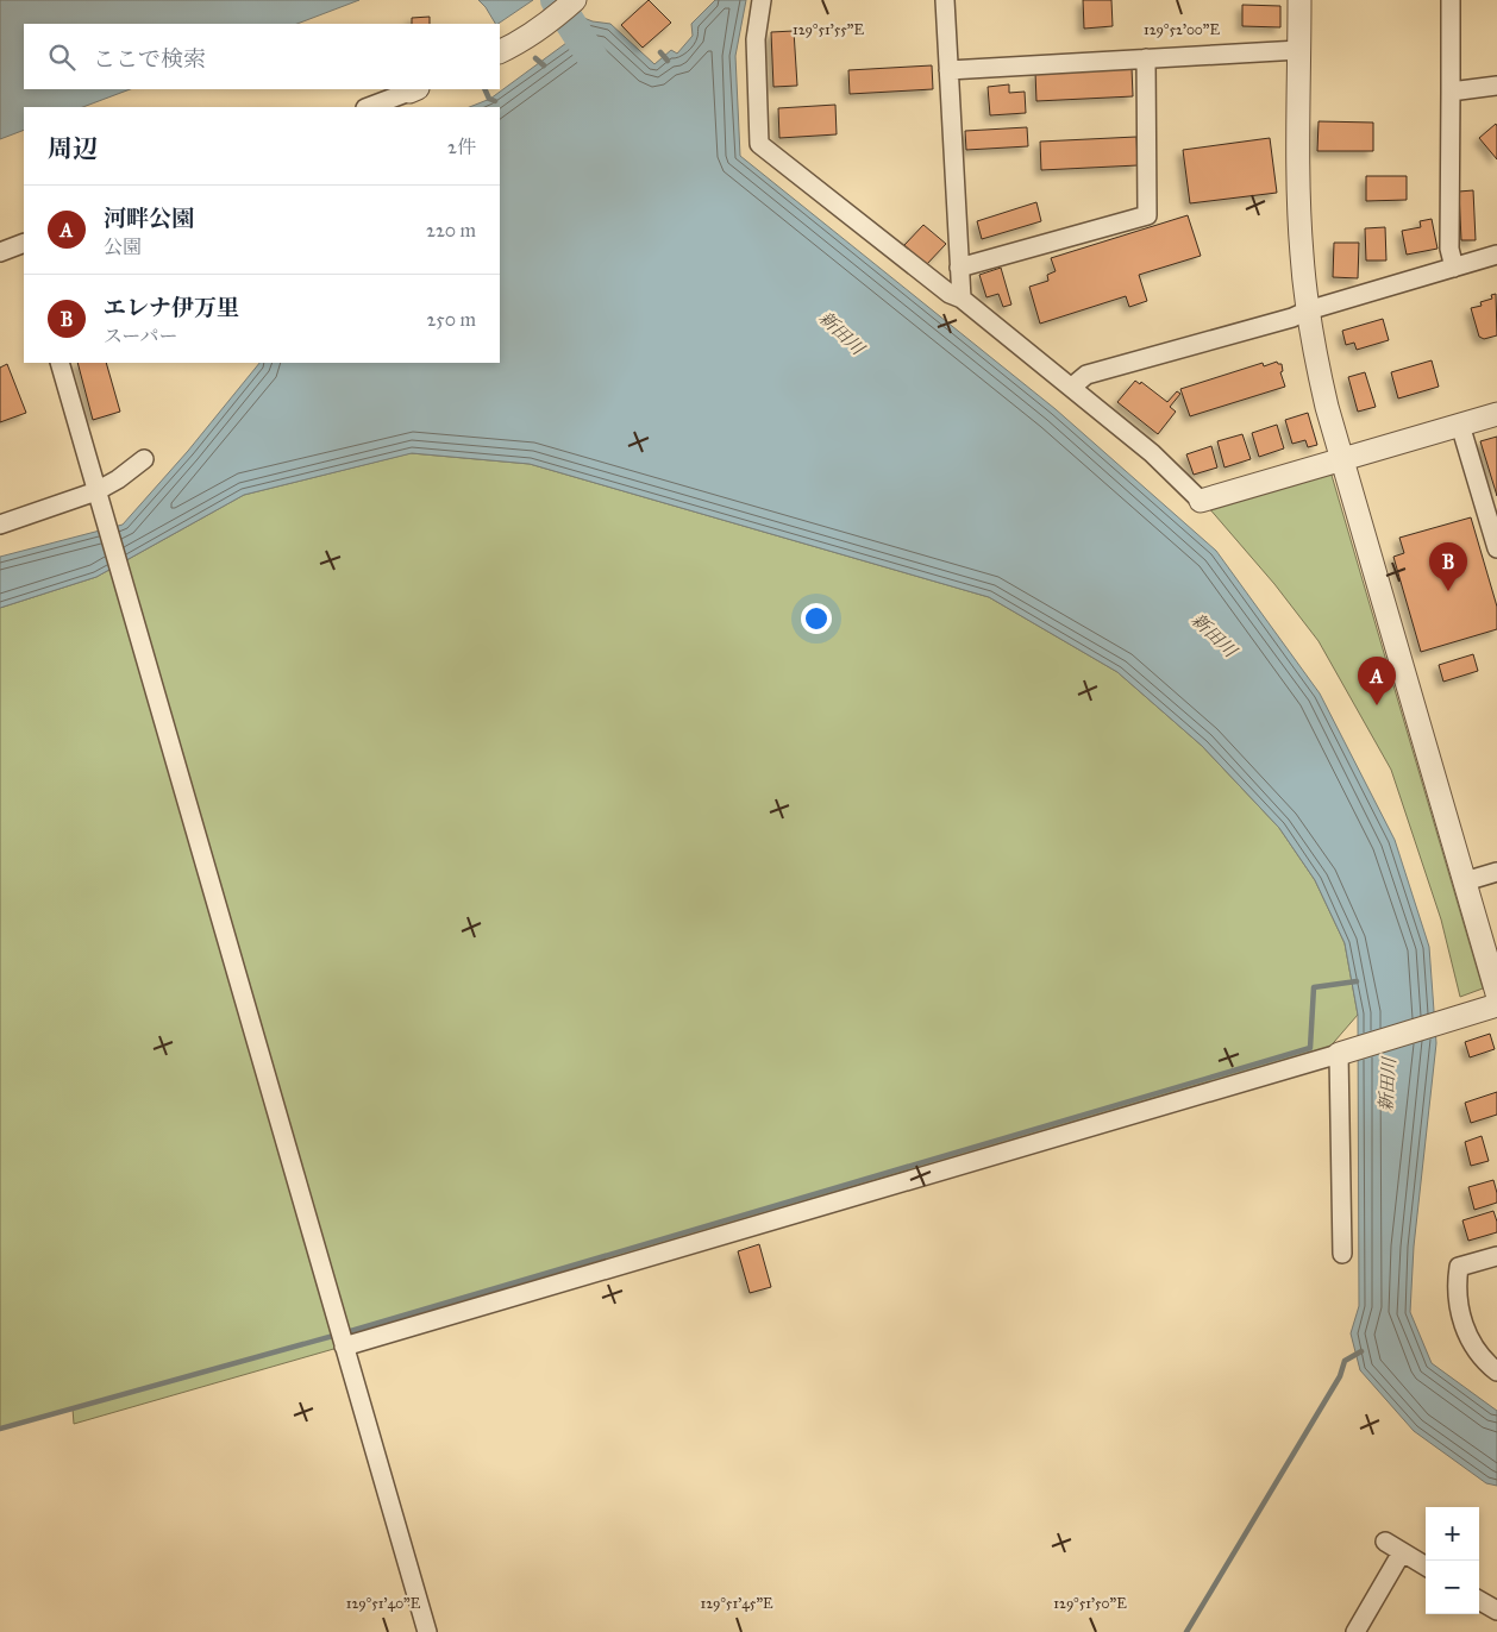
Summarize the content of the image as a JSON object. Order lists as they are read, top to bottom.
{
  "water": ["新田川"],
  "page": {
    "search": "ここで検索",
    "heading": ["周辺", "2件"],
    "list": [
      {
        "mark": "A",
        "name": "河畔公園",
        "note": "公園",
        "value": "220 m"
      },
      {
        "mark": "B",
        "name": "エレナ伊万里",
        "note": "スーパー",
        "value": "250 m"
      }
    ],
    "pins": ["B", "A"],
    "map_buttons": ["+", "−"]
  },
  "coordinates": [
    "129°51'55\"E",
    "129°52'00\"E",
    "129°51'40\"E",
    "129°51'45\"E",
    "129°51'50\"E"
  ]
}
